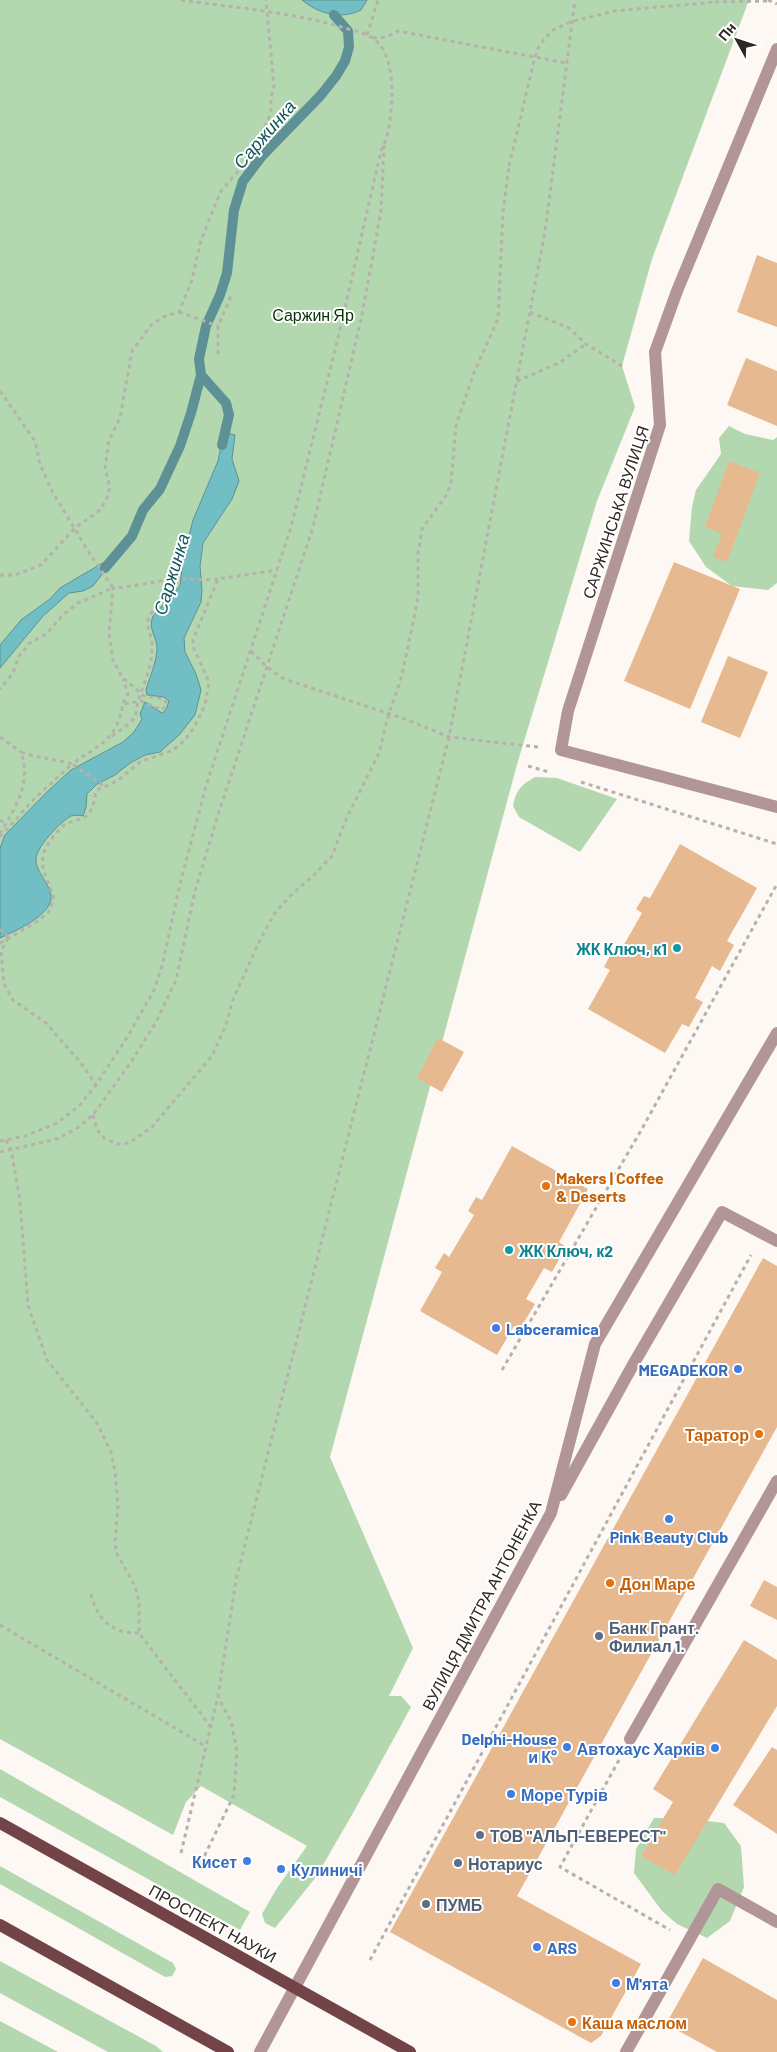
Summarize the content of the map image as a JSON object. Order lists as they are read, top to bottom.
{
  "streets": {
    "main road": ["ПРОСПЕКТ НАУКИ"],
    "street": ["САРЖИНСЬКА ВУЛИЦЯ", "ВУЛИЦЯ ДМИТРА АНТОНЕНКА"]
  },
  "crossings": [
    ["ВУЛИЦЯ ДМИТРА АНТОНЕНКА", "ПРОСПЕКТ НАУКИ"]
  ],
  "water": ["Саржинка"],
  "parks": ["Саржин Яр"],
  "places": [
    "ЖК Ключ, к1",
    "Makers | Coffee & Deserts",
    "ЖК Ключ, к2",
    "Labceramica",
    "MEGADEKOR",
    "Таратор",
    "Pink Beauty Club",
    "Дон Маре",
    "Банк Грант. Филиал 1.",
    "Delphi-House и К°",
    "Автохаус Харків",
    "Море Турів",
    "ТОВ \"АЛЬП-ЕВЕРЕСТ\"",
    "Кисет",
    "Нотариус",
    "Кулиничі",
    "ПУМБ",
    "ARS",
    "М'ята",
    "Каша маслом"
  ],
  "north": "top left"
}
